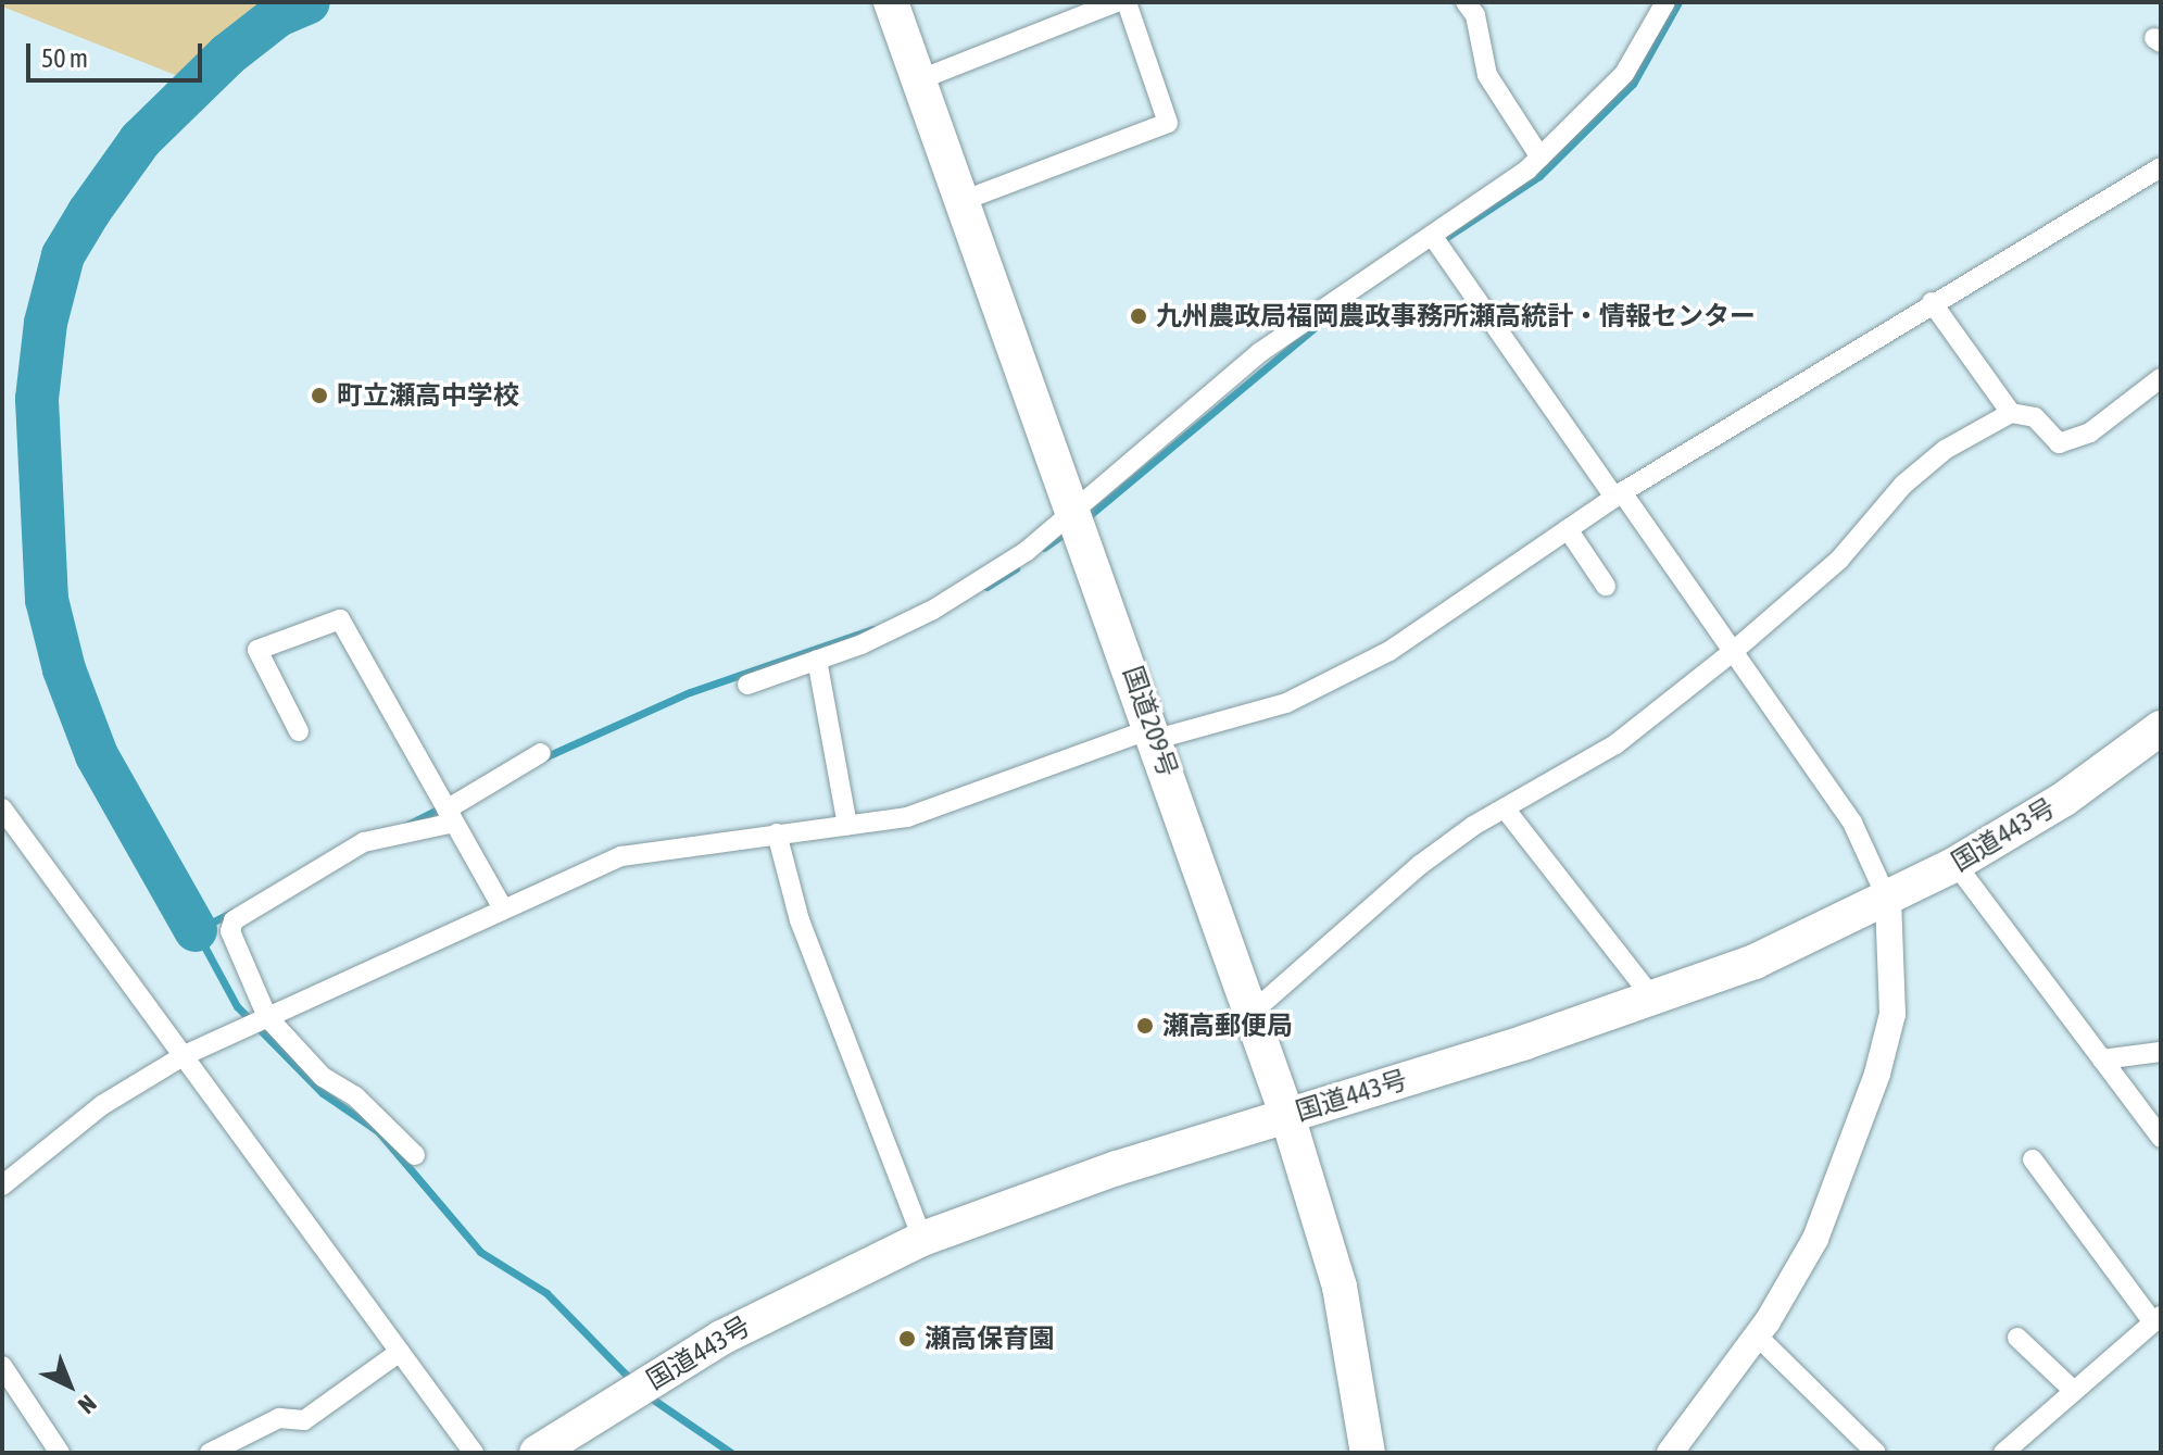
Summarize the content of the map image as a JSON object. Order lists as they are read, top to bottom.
{
  "streets": {
    "highway": ["国道209号", "国道443号"]
  },
  "crossings": [
    ["国道209号", "国道443号"]
  ],
  "places": [
    "九州農政局福岡農政事務所瀬高統計・情報センター",
    "町立瀬高中学校",
    "瀬高郵便局",
    "瀬高保育園"
  ],
  "scale_bar": "50 m",
  "north": "bottom right"
}
